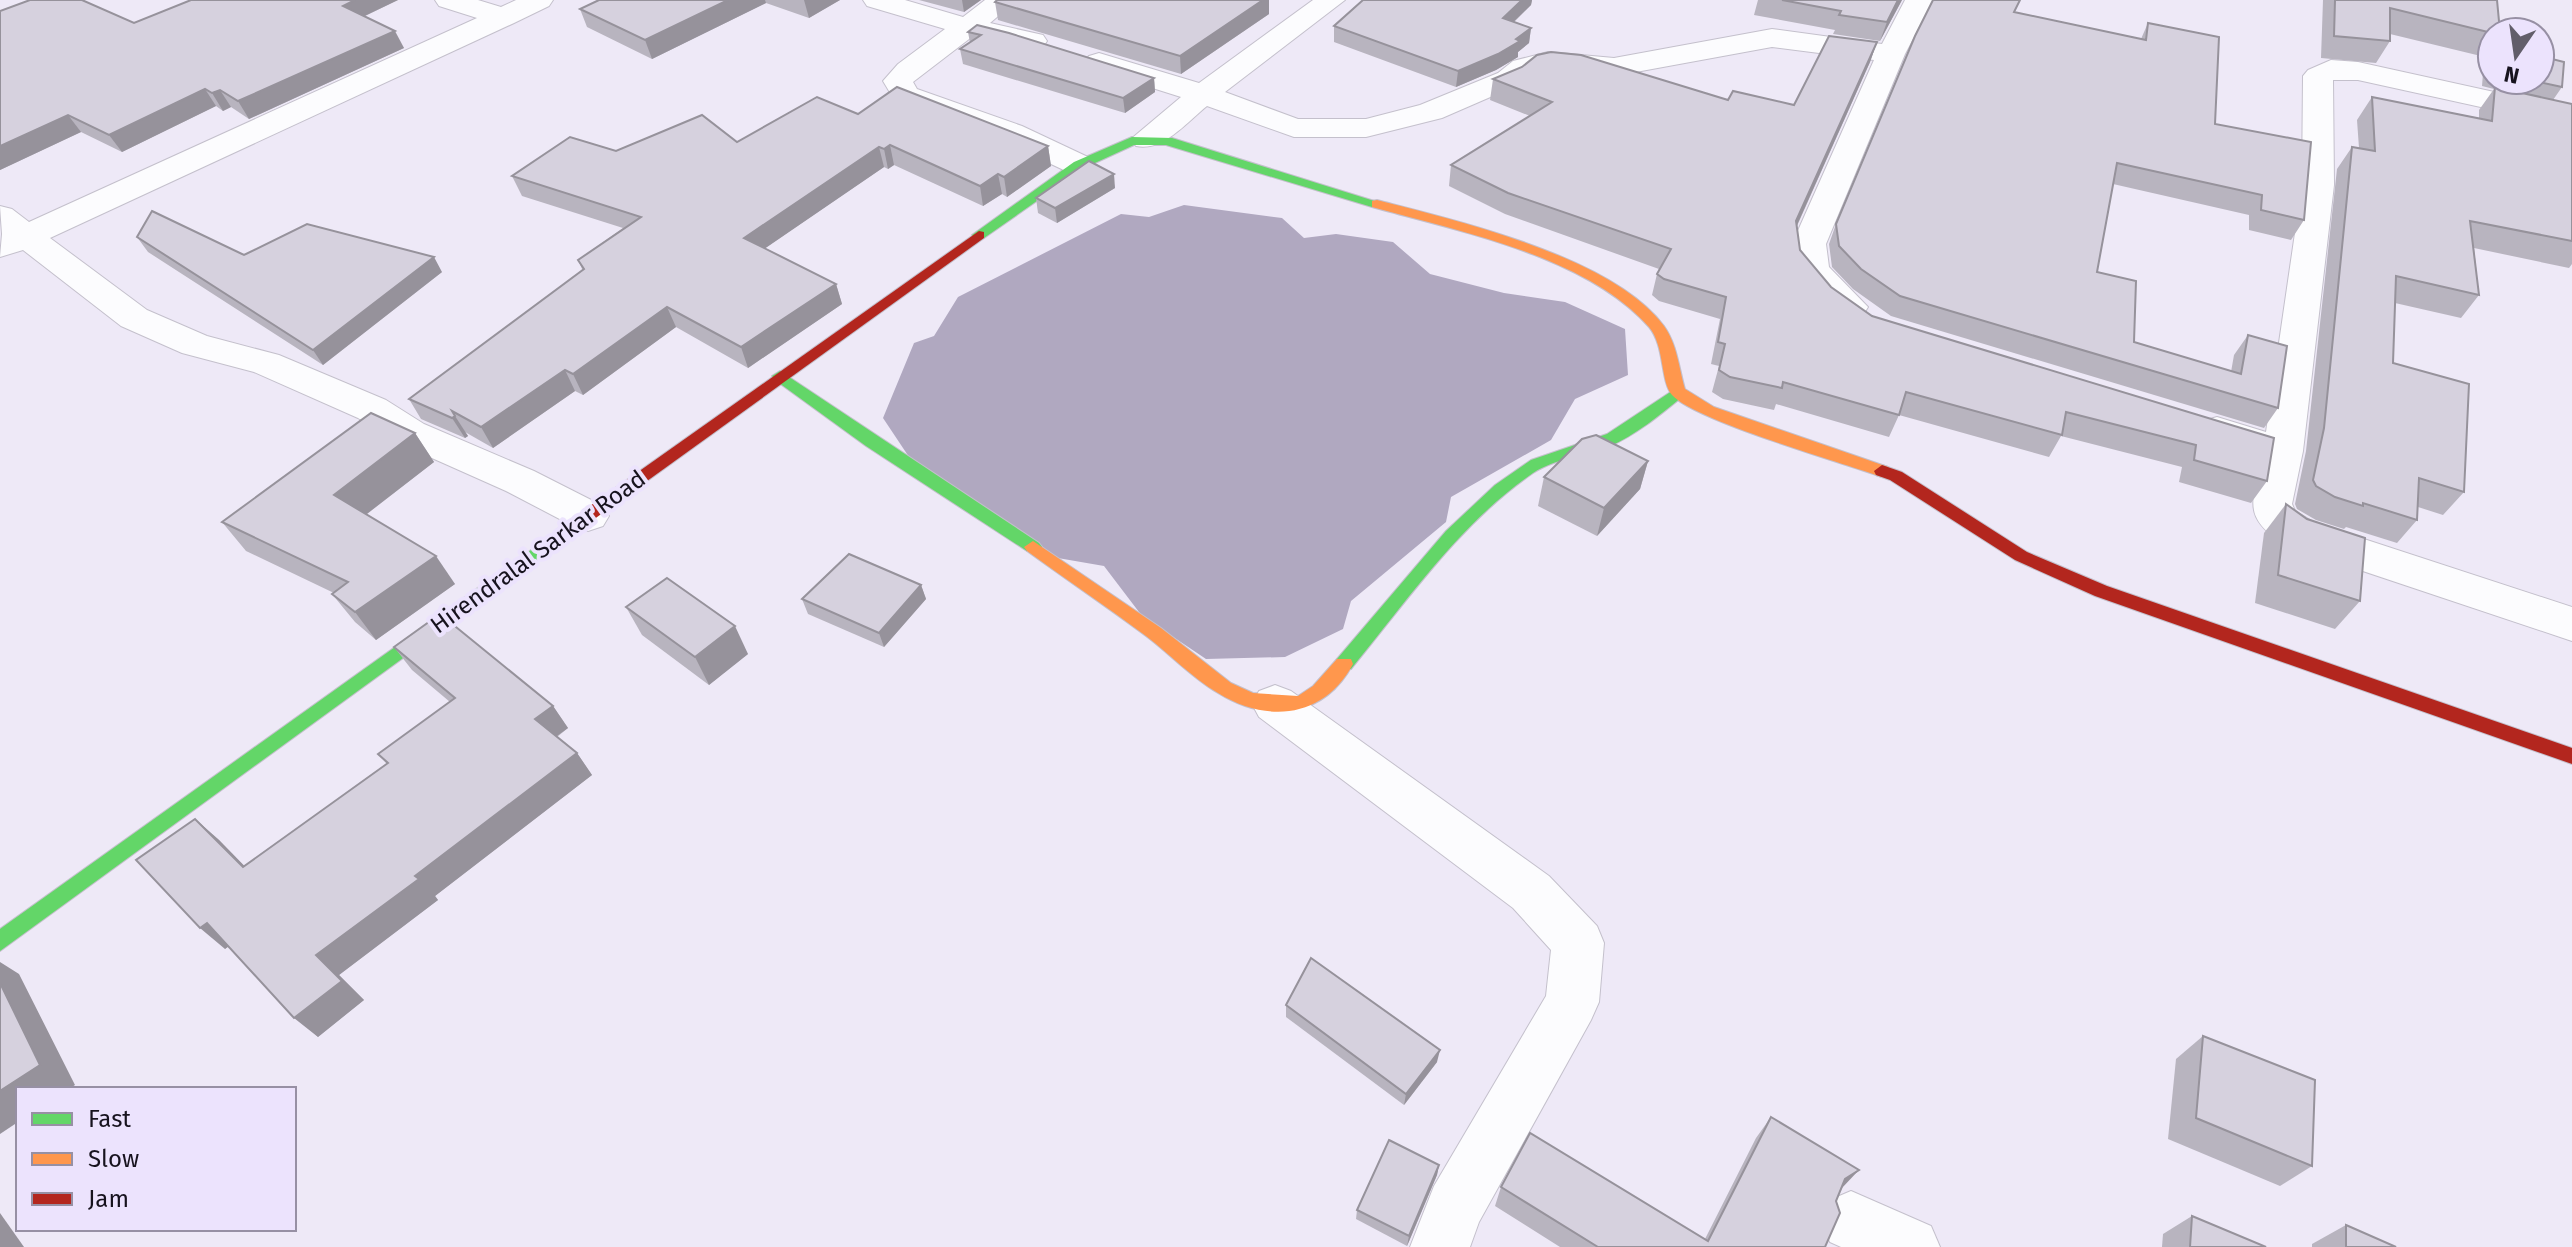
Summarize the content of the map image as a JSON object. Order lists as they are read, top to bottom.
{
  "streets": {
    "street": ["Hirendralal Sarkar Road"]
  },
  "legend": ["Fast", "Slow", "Jam"],
  "north": "bottom"
}
